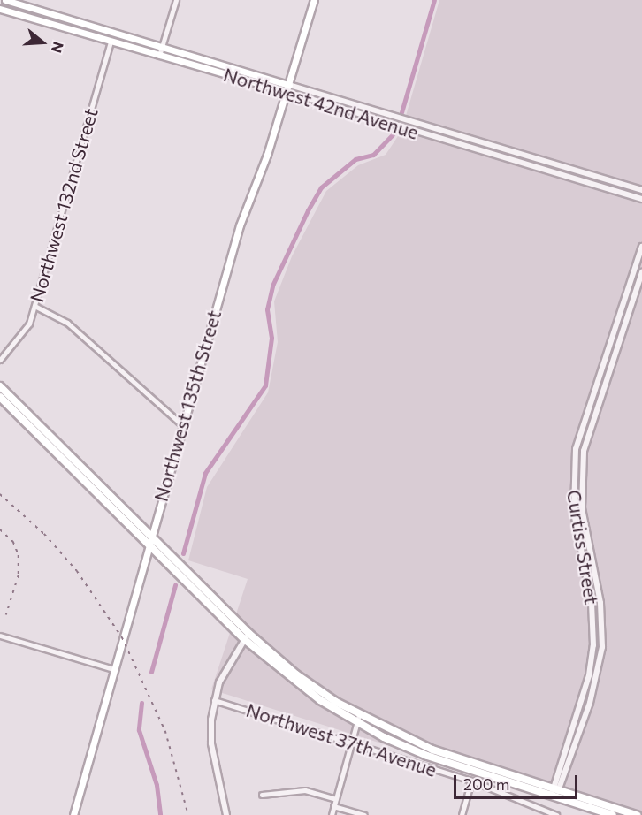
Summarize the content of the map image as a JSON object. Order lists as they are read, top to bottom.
{
  "streets": {
    "main road": ["Northwest 42nd Avenue", "Northwest 135th Street"],
    "street": ["Northwest 132nd Street", "Curtiss Street", "Northwest 37th Avenue"]
  },
  "crossings": [
    ["Northwest 42nd Avenue", "Northwest 132nd Street"],
    ["Northwest 42nd Avenue", "Northwest 135th Street"]
  ],
  "scale_bar": "200 m",
  "north": "right"
}
